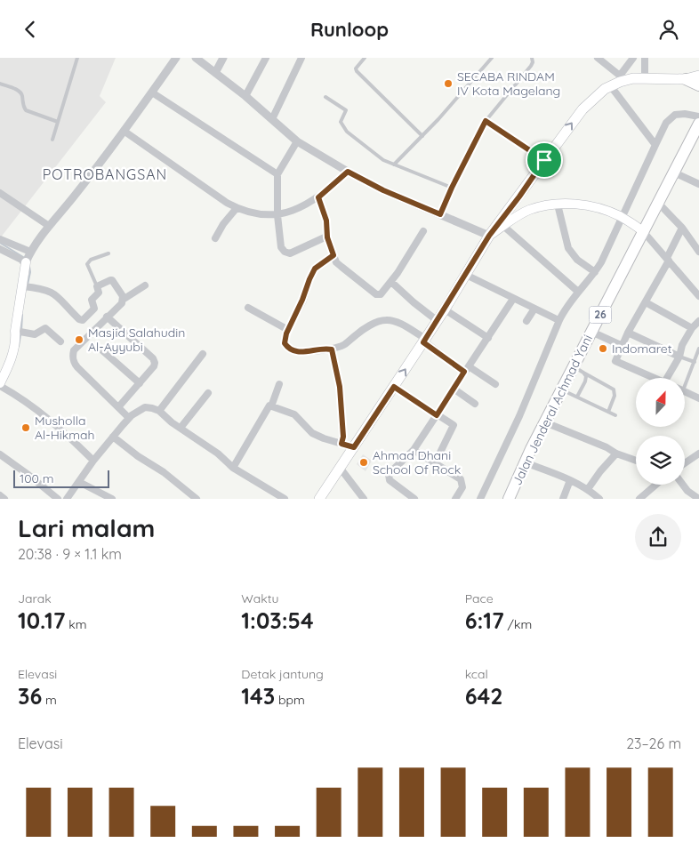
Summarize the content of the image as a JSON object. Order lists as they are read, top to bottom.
{
  "streets": {
    "highway": ["26", "Jalan Jenderal Achmad Yani"]
  },
  "districts": ["POTROBANGSAN"],
  "places": [
    "SECABA RINDAM IV Kota Magelang",
    "Masjid Salahudin Al-Ayyubi",
    "Indomaret",
    "Musholla Al-Hikmah",
    "Ahmad Dhani School Of Rock"
  ],
  "scale_bar": "100 m",
  "north": "top",
  "page": {
    "header": "Runloop",
    "scale": "100 m",
    "heading": ["Lari malam", "20:38 · 9 × 1.1 km"],
    "stats": [
      ["Jarak", "10.17 km"],
      ["Waktu", "1:03:54"],
      ["Pace", "6:17 /km"],
      ["Elevasi", "36 m"],
      ["Detak jantung", "143 bpm"],
      ["kcal", "642"]
    ],
    "chart": ["Elevasi", "23–26 m"]
  }
}
